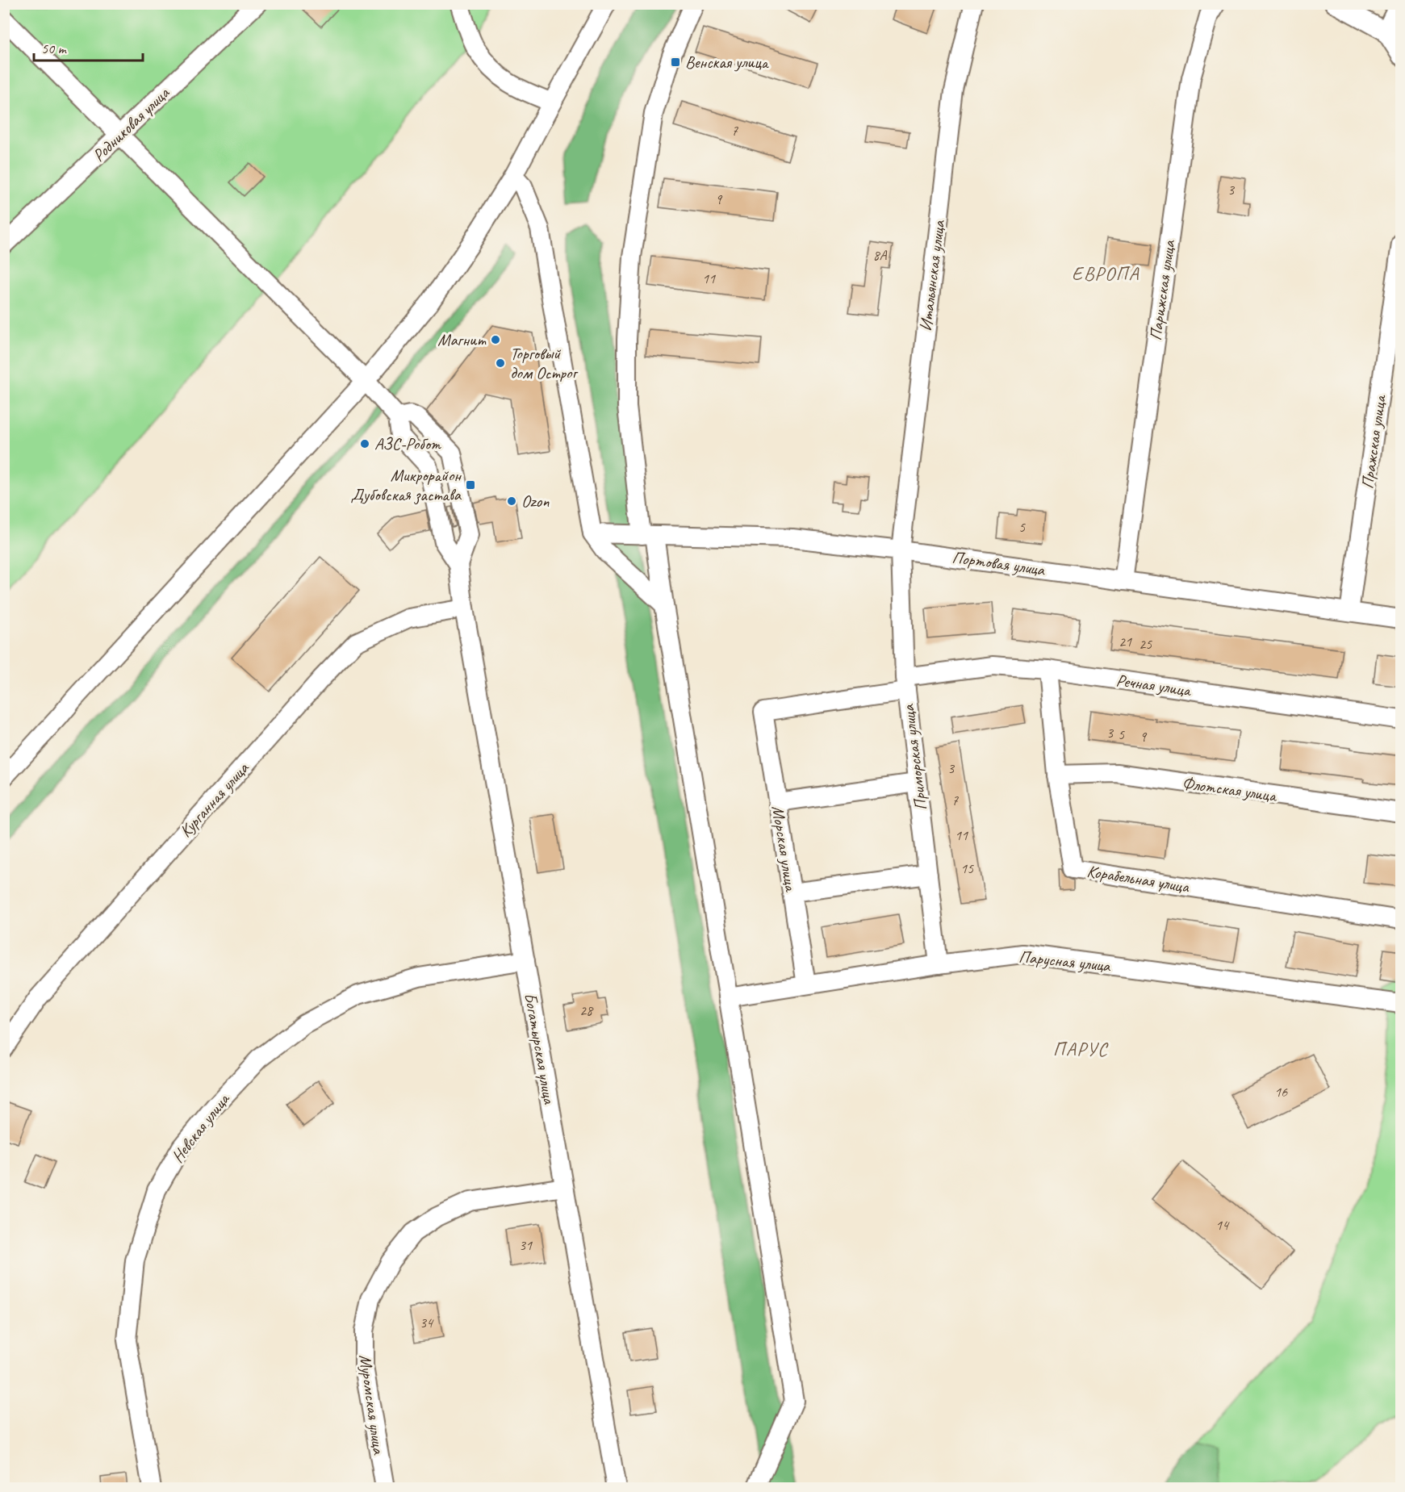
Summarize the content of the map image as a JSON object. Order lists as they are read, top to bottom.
{
  "streets": {
    "street": [
      "Родниковая улица",
      "Итальянская улица",
      "Парижская улица",
      "Пражская улица",
      "Портовая улица",
      "Речная улица",
      "Приморская улица",
      "Флотская улица",
      "Курганная улица",
      "Морская улица",
      "Корабельная улица",
      "Парусная улица",
      "Богатырская улица",
      "Невская улица",
      "Муромская улица"
    ]
  },
  "crossings": [
    ["Итальянская улица", "Портовая улица"],
    ["Итальянская улица", "Приморская улица"],
    ["Парижская улица", "Портовая улица"],
    ["Пражская улица", "Портовая улица"],
    ["Портовая улица", "Приморская улица"],
    ["Речная улица", "Приморская улица"],
    ["Речная улица", "Морская улица"],
    ["Речная улица", "Корабельная улица"],
    ["Приморская улица", "Парусная улица"],
    ["Флотская улица", "Корабельная улица"],
    ["Курганная улица", "Богатырская улица"],
    ["Морская улица", "Парусная улица"],
    ["Богатырская улица", "Невская улица"],
    ["Богатырская улица", "Муромская улица"]
  ],
  "districts": ["ЕВРОПА", "ПАРУС"],
  "places": {
    "transit": ["Венская улица", "Микрорайон Дубовская застава"],
    "other": [
      "Магнит",
      "Торговый дом Острог",
      "АЗС-Робот",
      "Ozon"
    ]
  },
  "house_numbers": [
    "7",
    "3",
    "9",
    "8А",
    "11",
    "5",
    "21",
    "25",
    "3",
    "5",
    "9",
    "3",
    "7",
    "11",
    "15",
    "28",
    "16",
    "14",
    "31",
    "34"
  ],
  "scale_bar": "50 m"
}
